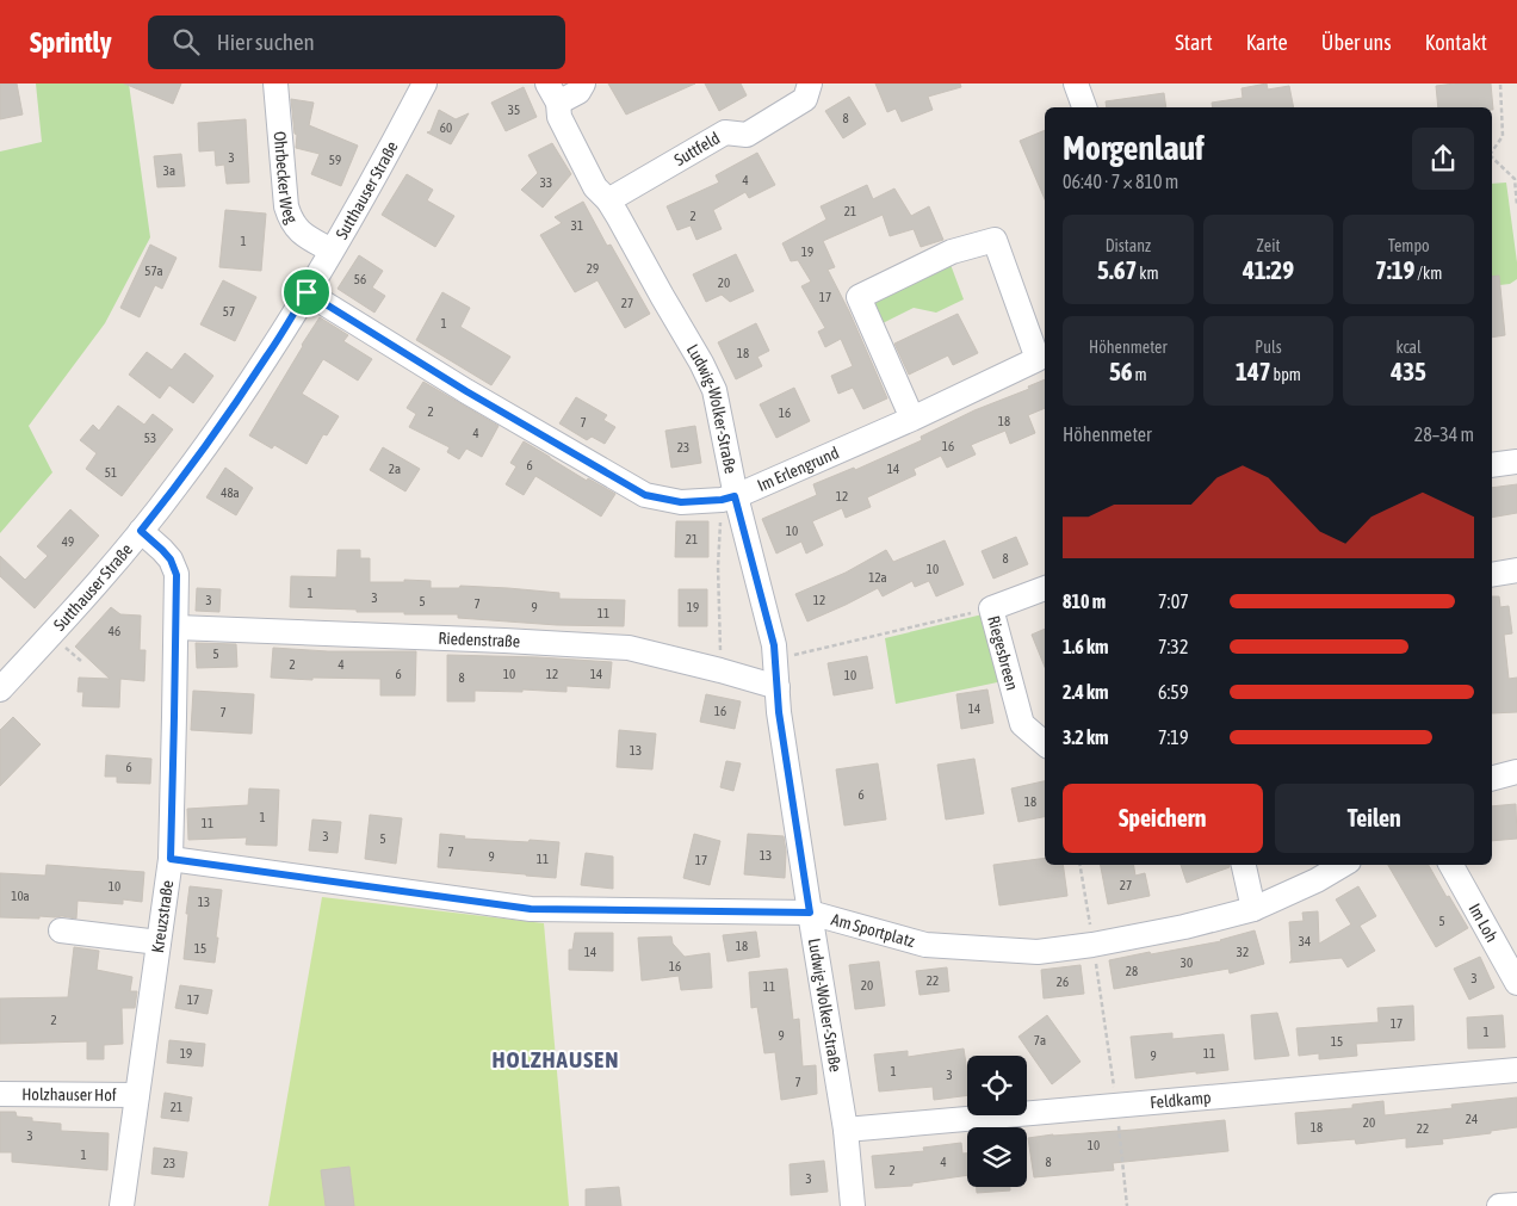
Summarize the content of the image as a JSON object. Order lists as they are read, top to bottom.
{
  "streets": {
    "street": [
      "Suttfeld",
      "Ohrbecker Weg",
      "Sutthauser Straße",
      "Ludwig-Wolker-Straße",
      "Im Erlengrund",
      "Riedenstraße",
      "Riegesbreen",
      "Kreuzstraße",
      "Im Loh",
      "Am Sportplatz",
      "Holzhauser Hof",
      "Feldkamp"
    ]
  },
  "crossings": [
    ["Suttfeld", "Ludwig-Wolker-Straße"],
    ["Ohrbecker Weg", "Sutthauser Straße"],
    ["Sutthauser Straße", "Im Erlengrund"],
    ["Sutthauser Straße", "Kreuzstraße"],
    ["Ludwig-Wolker-Straße", "Im Erlengrund"],
    ["Ludwig-Wolker-Straße", "Riedenstraße"],
    ["Ludwig-Wolker-Straße", "Am Sportplatz"],
    ["Ludwig-Wolker-Straße", "Feldkamp"],
    ["Riedenstraße", "Kreuzstraße"],
    ["Kreuzstraße", "Am Sportplatz"],
    ["Kreuzstraße", "Holzhauser Hof"]
  ],
  "districts": ["HOLZHAUSEN"],
  "house_numbers": [
    "35",
    "8",
    "60",
    "3",
    "59",
    "3a",
    "4",
    "33",
    "21",
    "2",
    "31",
    "1",
    "19",
    "29",
    "57a",
    "56",
    "20",
    "17",
    "27",
    "57",
    "1",
    "18",
    "2",
    "16",
    "18",
    "7",
    "4",
    "53",
    "16",
    "23",
    "6",
    "2a",
    "14",
    "51",
    "48a",
    "12",
    "10",
    "21",
    "49",
    "8",
    "10",
    "12a",
    "1",
    "3",
    "3",
    "12",
    "5",
    "7",
    "9",
    "19",
    "11",
    "46",
    "5",
    "2",
    "4",
    "6",
    "10",
    "12",
    "14",
    "10",
    "8",
    "14",
    "16",
    "7",
    "13",
    "6",
    "6",
    "18",
    "1",
    "11",
    "3",
    "5",
    "7",
    "13",
    "9",
    "11",
    "17",
    "27",
    "10",
    "10a",
    "13",
    "5",
    "34",
    "18",
    "15",
    "14",
    "32",
    "30",
    "16",
    "28",
    "3",
    "22",
    "26",
    "20",
    "11",
    "17",
    "2",
    "17",
    "1",
    "9",
    "7a",
    "15",
    "19",
    "11",
    "9",
    "1",
    "3",
    "7",
    "21",
    "24",
    "20",
    "18",
    "22",
    "3",
    "10",
    "1",
    "4",
    "8",
    "23",
    "2",
    "3"
  ],
  "page": {
    "header": "Sprintly",
    "search": "Hier suchen",
    "nav": [
      "Start",
      "Karte",
      "Über uns",
      "Kontakt"
    ],
    "heading": ["Morgenlauf", "06:40 · 7 × 810 m"],
    "stats": [
      ["Distanz", "5.67 km"],
      ["Zeit", "41:29"],
      ["Tempo", "7:19 /km"],
      ["Höhenmeter", "56 m"],
      ["Puls", "147 bpm"],
      ["kcal", "435"]
    ],
    "chart": ["Höhenmeter", "28–34 m"],
    "list": [
      {
        "name": "810 m",
        "note": "7:07"
      },
      {
        "name": "1.6 km",
        "note": "7:32"
      },
      {
        "name": "2.4 km",
        "note": "6:59"
      },
      {
        "name": "3.2 km",
        "note": "7:19"
      }
    ],
    "buttons": ["Speichern", "Teilen"]
  }
}
